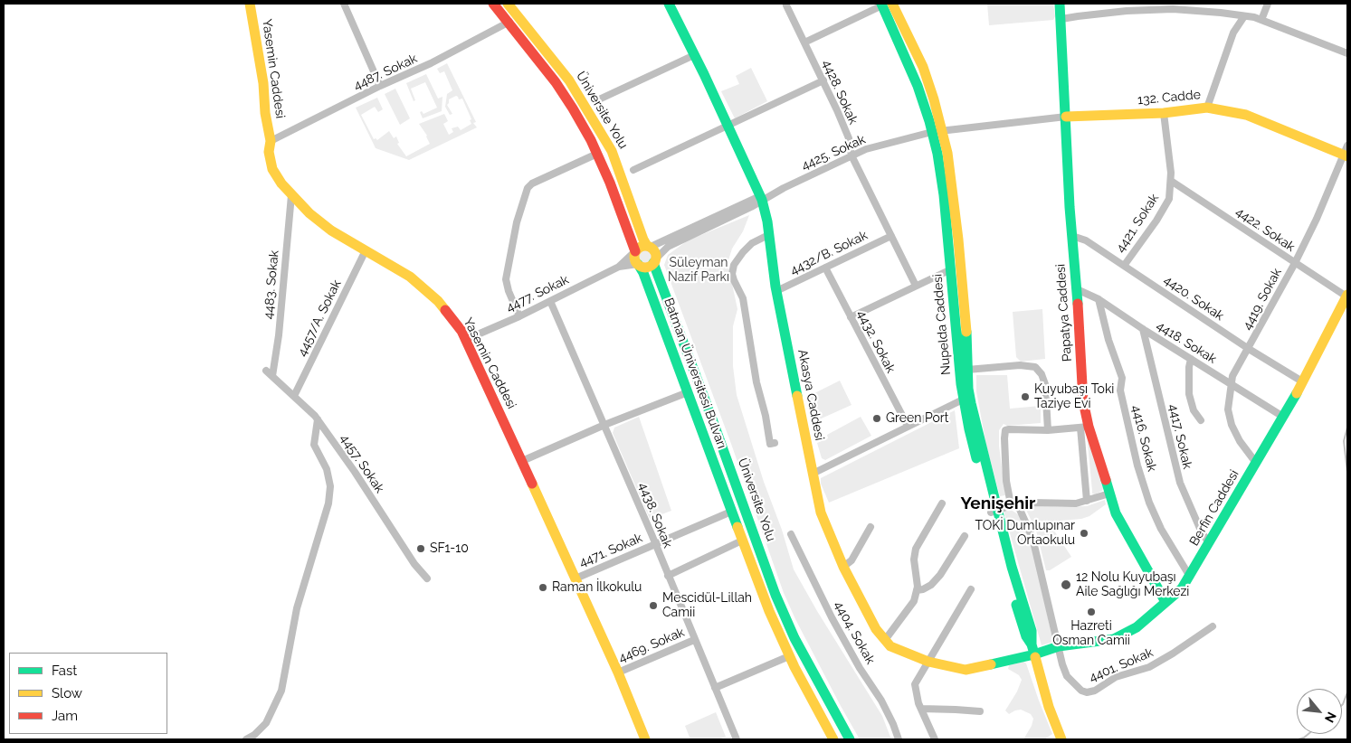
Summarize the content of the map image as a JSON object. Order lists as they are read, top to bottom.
{
  "streets": {
    "street": [
      "Yasemin Caddesi",
      "4487. Sokak",
      "4428. Sokak",
      "132. Cadde",
      "Üniversite Yolu",
      "4425. Sokak",
      "4421. Sokak",
      "4422. Sokak",
      "4432/B. Sokak",
      "4483. Sokak",
      "4477. Sokak",
      "4420. Sokak",
      "4419. Sokak",
      "Papatya Caddesi",
      "4457/A. Sokak",
      "Nupelda Caddesi",
      "4432. Sokak",
      "4418. Sokak",
      "Batman Üniversitesi Bulvarı",
      "Akasya Caddesi",
      "4417. Sokak",
      "4416. Sokak",
      "4457. Sokak",
      "Berfin Caddesi",
      "4438. Sokak",
      "4471. Sokak",
      "4404. Sokak",
      "4469. Sokak",
      "4401. Sokak"
    ]
  },
  "crossings": [
    ["Yasemin Caddesi", "4487. Sokak"],
    ["Yasemin Caddesi", "4483. Sokak"],
    ["Yasemin Caddesi", "4477. Sokak"],
    ["Yasemin Caddesi", "4457/A. Sokak"],
    ["Yasemin Caddesi", "4471. Sokak"],
    ["Yasemin Caddesi", "4469. Sokak"],
    ["4428. Sokak", "4425. Sokak"],
    ["4428. Sokak", "4432/B. Sokak"],
    ["132. Cadde", "4425. Sokak"],
    ["132. Cadde", "4421. Sokak"],
    ["132. Cadde", "4419. Sokak"],
    ["132. Cadde", "Papatya Caddesi"],
    ["Üniversite Yolu", "4425. Sokak"],
    ["Üniversite Yolu", "Batman Üniversitesi Bulvarı"],
    ["4425. Sokak", "Papatya Caddesi"],
    ["4425. Sokak", "Nupelda Caddesi"],
    ["4425. Sokak", "Batman Üniversitesi Bulvarı"],
    ["4425. Sokak", "Akasya Caddesi"],
    ["4421. Sokak", "4422. Sokak"],
    ["4421. Sokak", "4420. Sokak"],
    ["4422. Sokak", "4419. Sokak"],
    ["4422. Sokak", "Berfin Caddesi"],
    ["4432/B. Sokak", "4432. Sokak"],
    ["4432/B. Sokak", "Akasya Caddesi"],
    ["4483. Sokak", "4457. Sokak"],
    ["4477. Sokak", "4438. Sokak"],
    ["4420. Sokak", "4419. Sokak"],
    ["4420. Sokak", "Papatya Caddesi"],
    ["4420. Sokak", "Berfin Caddesi"],
    ["4419. Sokak", "4418. Sokak"],
    ["4419. Sokak", "Berfin Caddesi"],
    ["Papatya Caddesi", "4418. Sokak"],
    ["Papatya Caddesi", "Berfin Caddesi"],
    ["4457/A. Sokak", "4457. Sokak"],
    ["Nupelda Caddesi", "Akasya Caddesi"],
    ["Nupelda Caddesi", "Berfin Caddesi"],
    ["4418. Sokak", "4417. Sokak"],
    ["4418. Sokak", "4416. Sokak"],
    ["4418. Sokak", "Berfin Caddesi"],
    ["Batman Üniversitesi Bulvarı", "4471. Sokak"],
    ["Akasya Caddesi", "Berfin Caddesi"],
    ["4417. Sokak", "Berfin Caddesi"],
    ["4416. Sokak", "Berfin Caddesi"],
    ["Berfin Caddesi", "4401. Sokak"],
    ["4438. Sokak", "4471. Sokak"],
    ["4438. Sokak", "4469. Sokak"]
  ],
  "districts": ["Yenişehir"],
  "parks": ["Süleyman Nazif Parkı"],
  "places": [
    "Kuyubaşı Toki Taziye Evi",
    "Green Port",
    "TOKİ Dumlupınar Ortaokulu",
    "SF1-10",
    "12 Nolu Kuyubaşı Aile Sağlığı Merkezi",
    "Raman İlkokulu",
    "Mescidül-Lillah Camii",
    "Hazreti Osman Camii"
  ],
  "legend": ["Fast", "Slow", "Jam"],
  "north": "bottom right"
}
